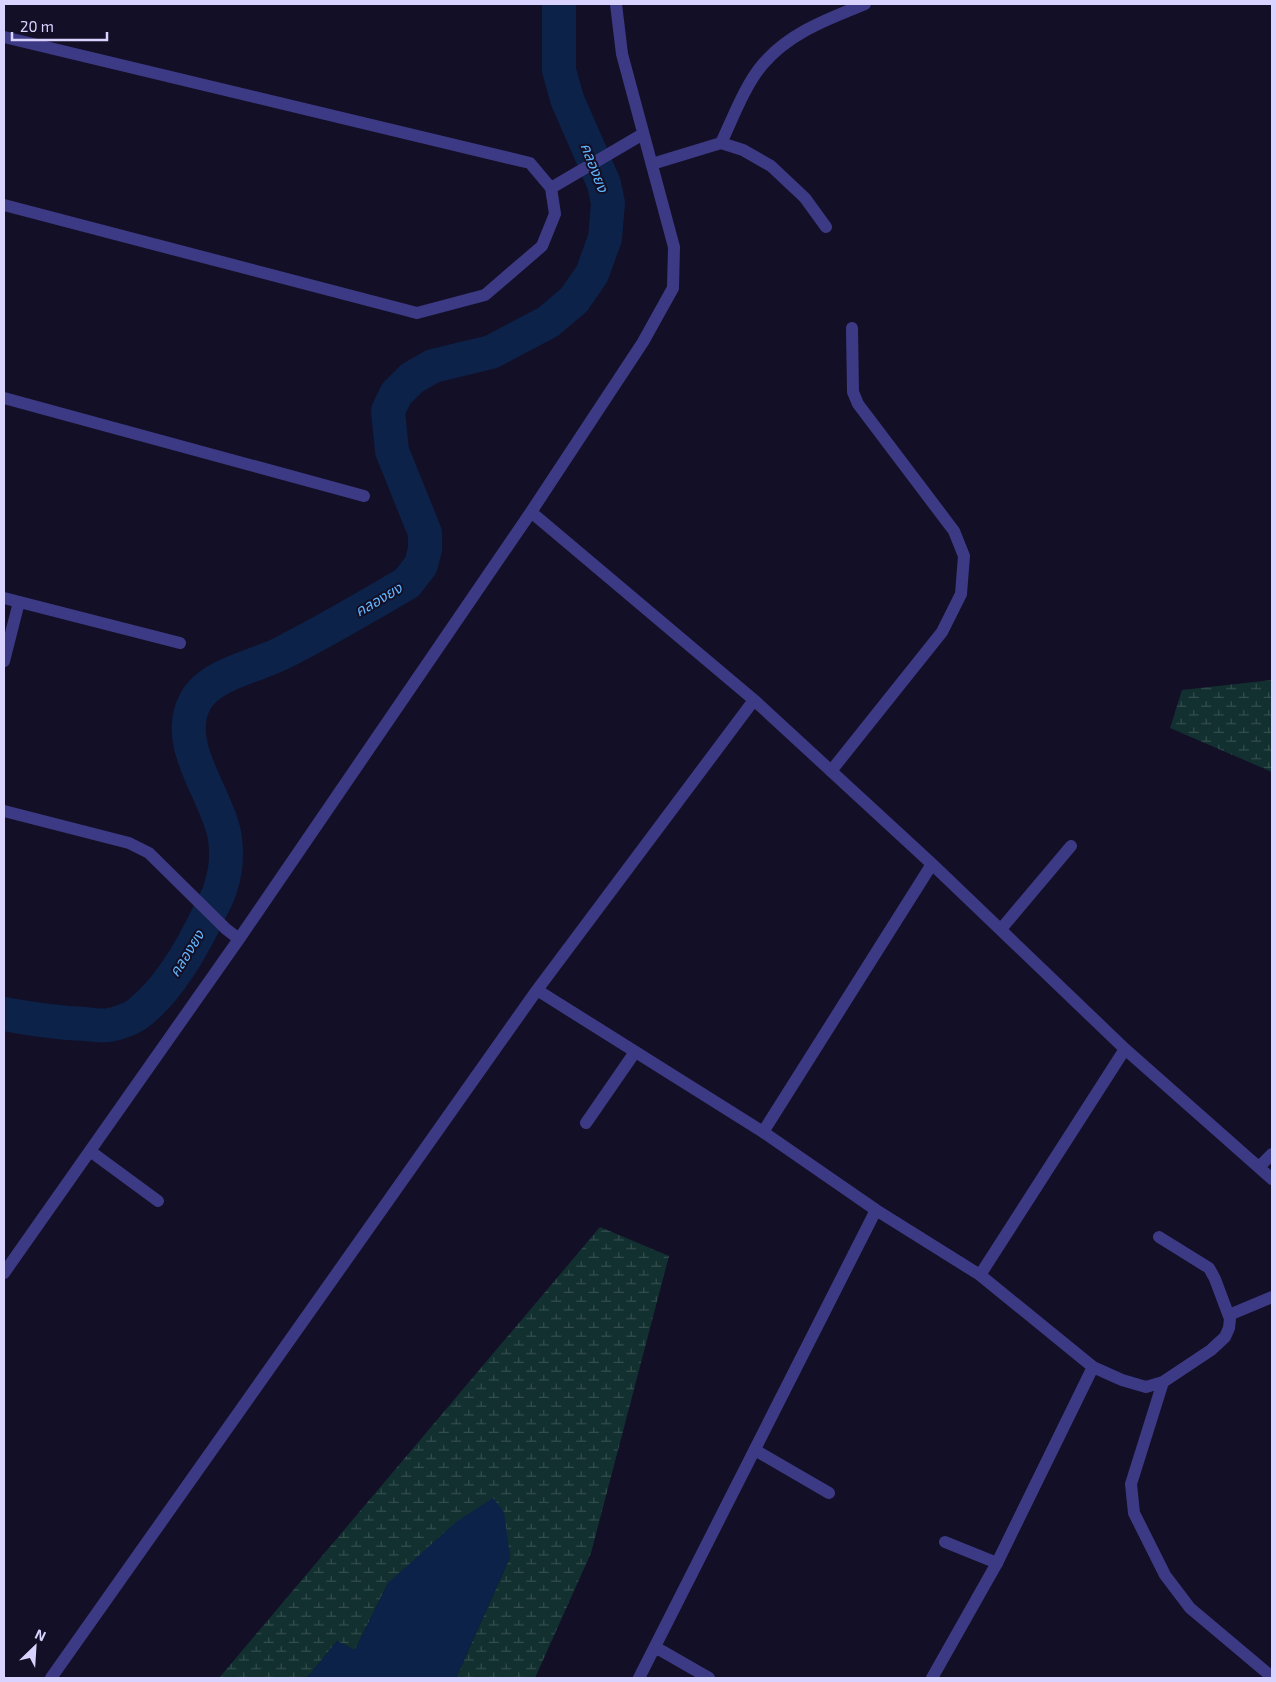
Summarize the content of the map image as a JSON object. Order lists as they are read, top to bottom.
{
  "water": ["คลองยง"],
  "scale_bar": "20 m",
  "north": "top right"
}
